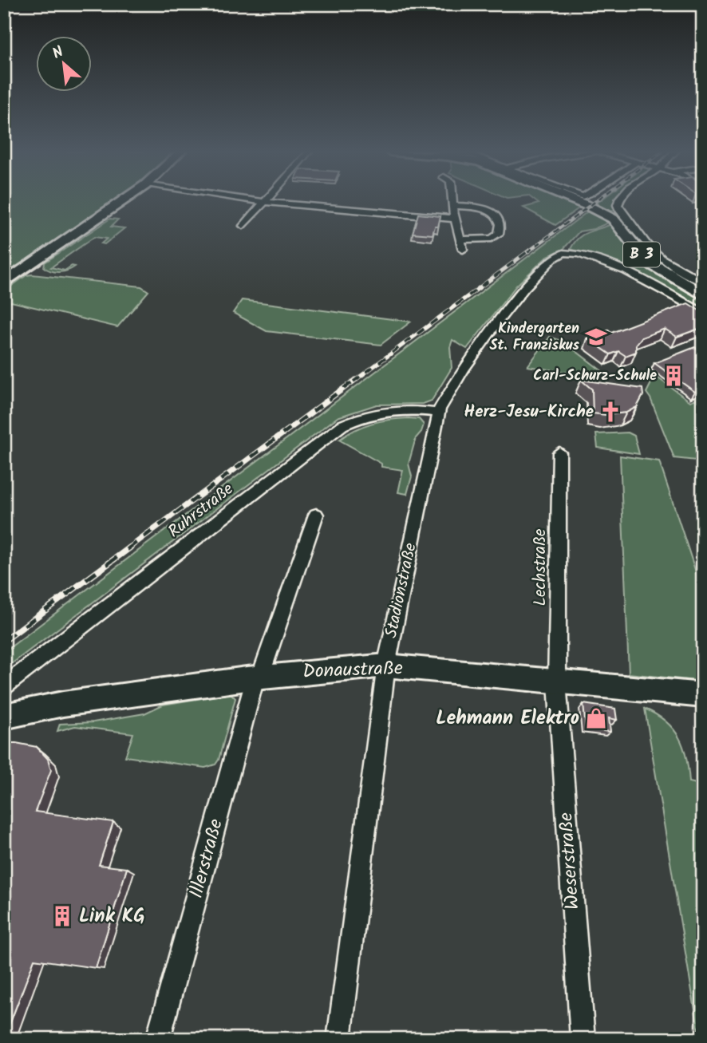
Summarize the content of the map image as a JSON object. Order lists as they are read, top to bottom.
{
  "streets": {
    "main road": ["B 3"],
    "street": [
      "Ruhrstraße",
      "Lechstraße",
      "Stadionstraße",
      "Donaustraße",
      "Illerstraße",
      "Weserstraße"
    ]
  },
  "crossings": [
    ["Ruhrstraße", "Stadionstraße"],
    ["Lechstraße", "Donaustraße"],
    ["Lechstraße", "Weserstraße"],
    ["Stadionstraße", "Donaustraße"],
    ["Donaustraße", "Illerstraße"],
    ["Donaustraße", "Weserstraße"]
  ],
  "places": {
    "school or university": ["Kindergarten St. Franziskus"],
    "building": ["Carl-Schurz-Schule", "Link KG"],
    "church": ["Herz-Jesu-Kirche"],
    "shop": ["Lehmann Elektro"]
  },
  "north": "top left"
}
